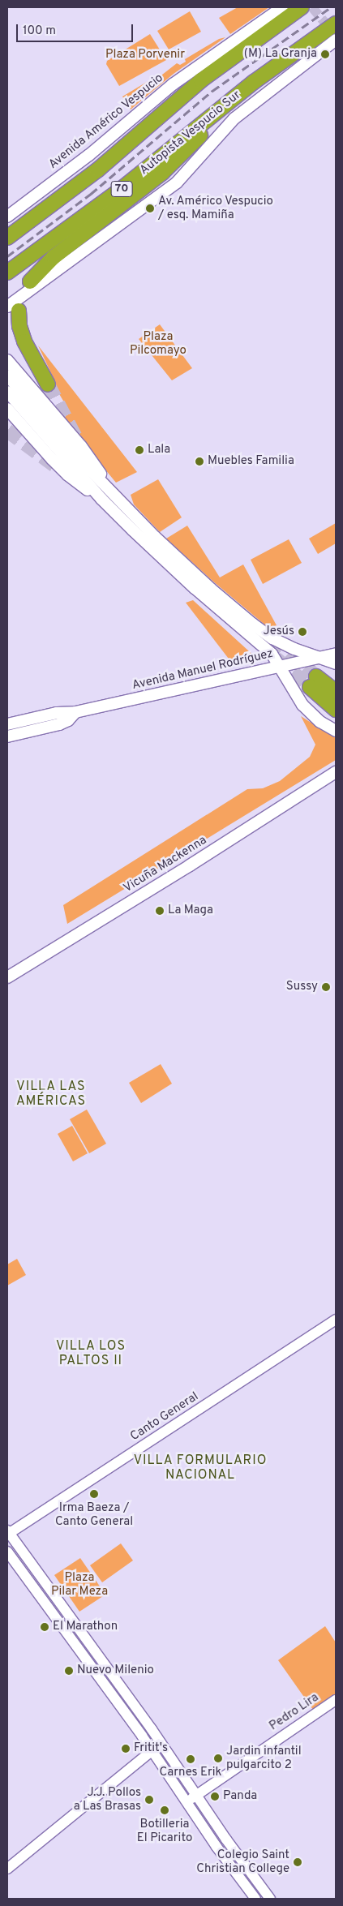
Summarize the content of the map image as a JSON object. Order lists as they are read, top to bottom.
{
  "streets": {
    "highway": ["Autopista Vespucio Sur", "70"],
    "main road": ["Avenida Américo Vespucio", "Avenida Manuel Rodríguez", "Vicuña Mackenna"],
    "street": ["Canto General", "Pedro Lira"]
  },
  "districts": ["VILLA LAS AMÉRICAS", "VILLA LOS PALTOS II", "VILLA FORMULARIO NACIONAL"],
  "parks": ["Plaza Porvenir", "Plaza Pilcomayo", "Plaza Pilar Meza"],
  "places": [
    "(M) La Granja",
    "Av. Américo Vespucio / esq. Mamiña",
    "Lala",
    "Muebles Familia",
    "Jesús",
    "La Maga",
    "Sussy",
    "Irma Baeza / Canto General",
    "El Marathon",
    "Nuevo Milenio",
    "Fritit's",
    "Jardin infantil pulgarcito 2",
    "Carnes Erik",
    "Panda",
    "J.J. Pollos a Las Brasas",
    "Botilleria El Picarito",
    "Colegio Saint Christian College"
  ],
  "scale_bar": "100 m"
}
